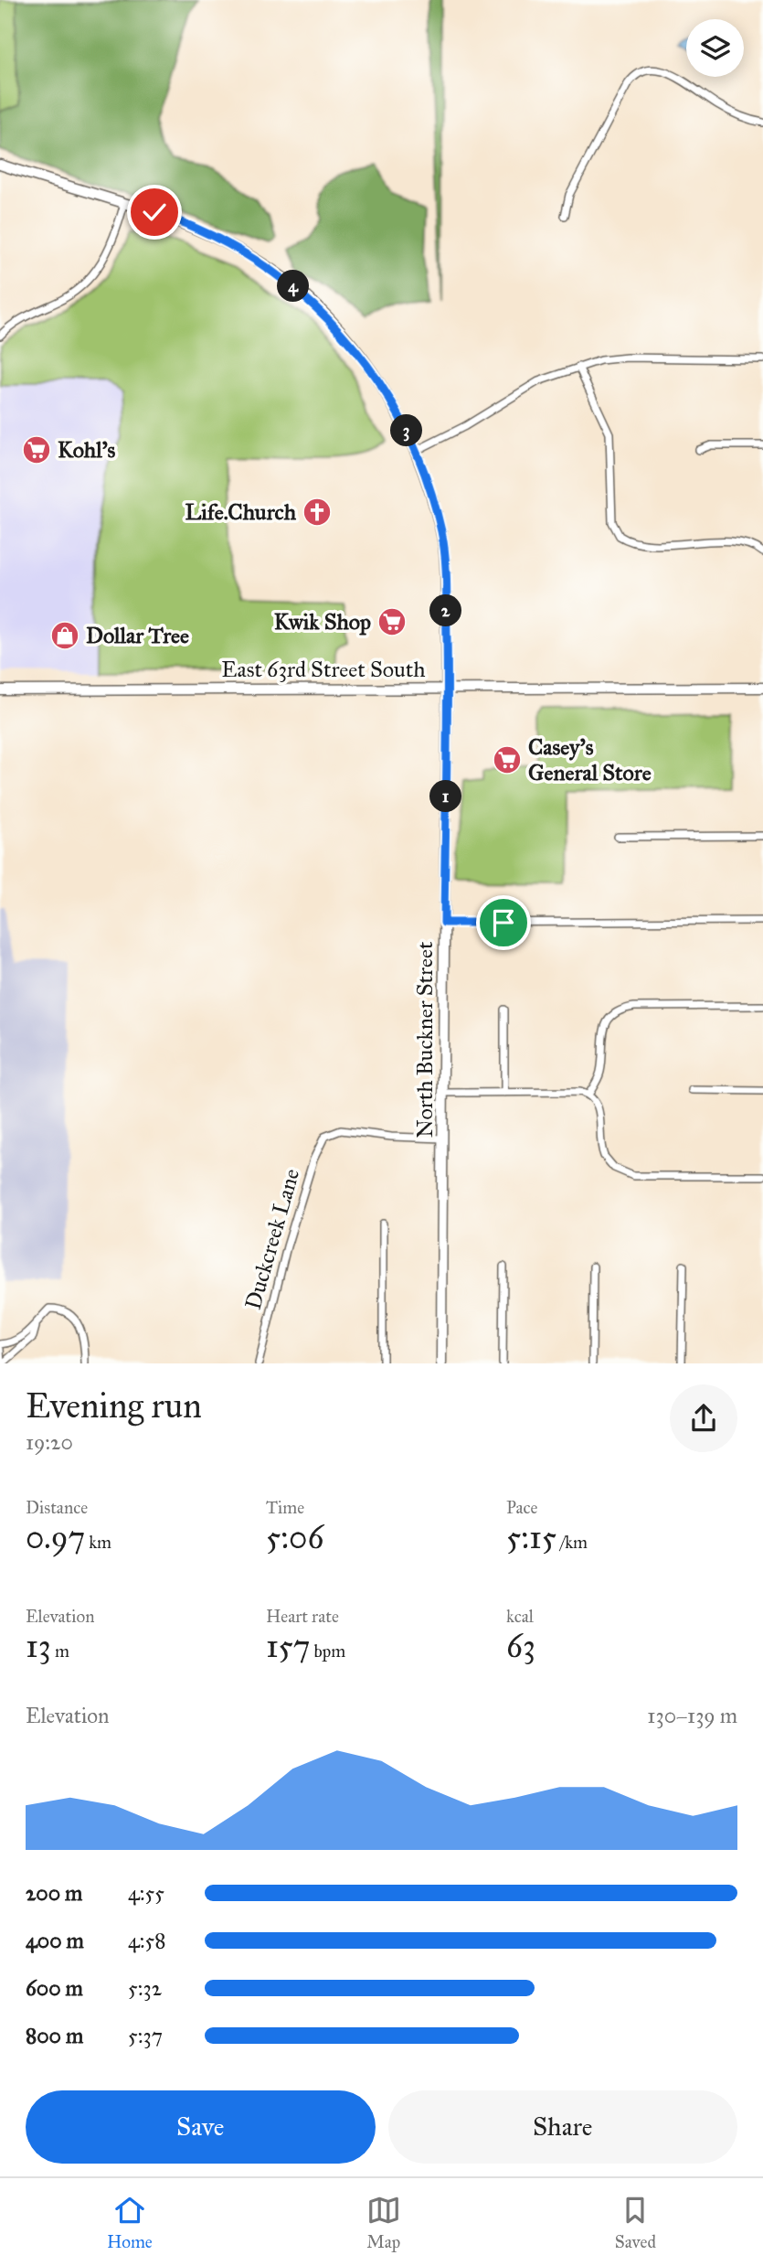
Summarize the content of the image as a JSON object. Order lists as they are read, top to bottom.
{
  "streets": {
    "main road": ["East 63rd Street South", "North Buckner Street"],
    "street": ["Duckcreek Lane"]
  },
  "crossings": [
    ["East 63rd Street South", "North Buckner Street"],
    ["North Buckner Street", "Duckcreek Lane"]
  ],
  "places": {
    "supermarket": ["Kohl's", "Kwik Shop", "Casey's General Store"],
    "church": ["Life.Church"],
    "shop": ["Dollar Tree"]
  },
  "page": {
    "pins": [
      "4",
      "3",
      "2",
      "1"
    ],
    "heading": ["Evening run", "19:20"],
    "stats": [
      ["Distance", "0.97 km"],
      ["Time", "5:06"],
      ["Pace", "5:15 /km"],
      ["Elevation", "13 m"],
      ["Heart rate", "157 bpm"],
      ["kcal", "63"]
    ],
    "chart": ["Elevation", "130–139 m"],
    "list": [
      {
        "name": "200 m",
        "note": "4:55"
      },
      {
        "name": "400 m",
        "note": "4:58"
      },
      {
        "name": "600 m",
        "note": "5:32"
      },
      {
        "name": "800 m",
        "note": "5:37"
      }
    ],
    "buttons": ["Save", "Share"],
    "tabs": ["Home", "Map", "Saved"]
  }
}
